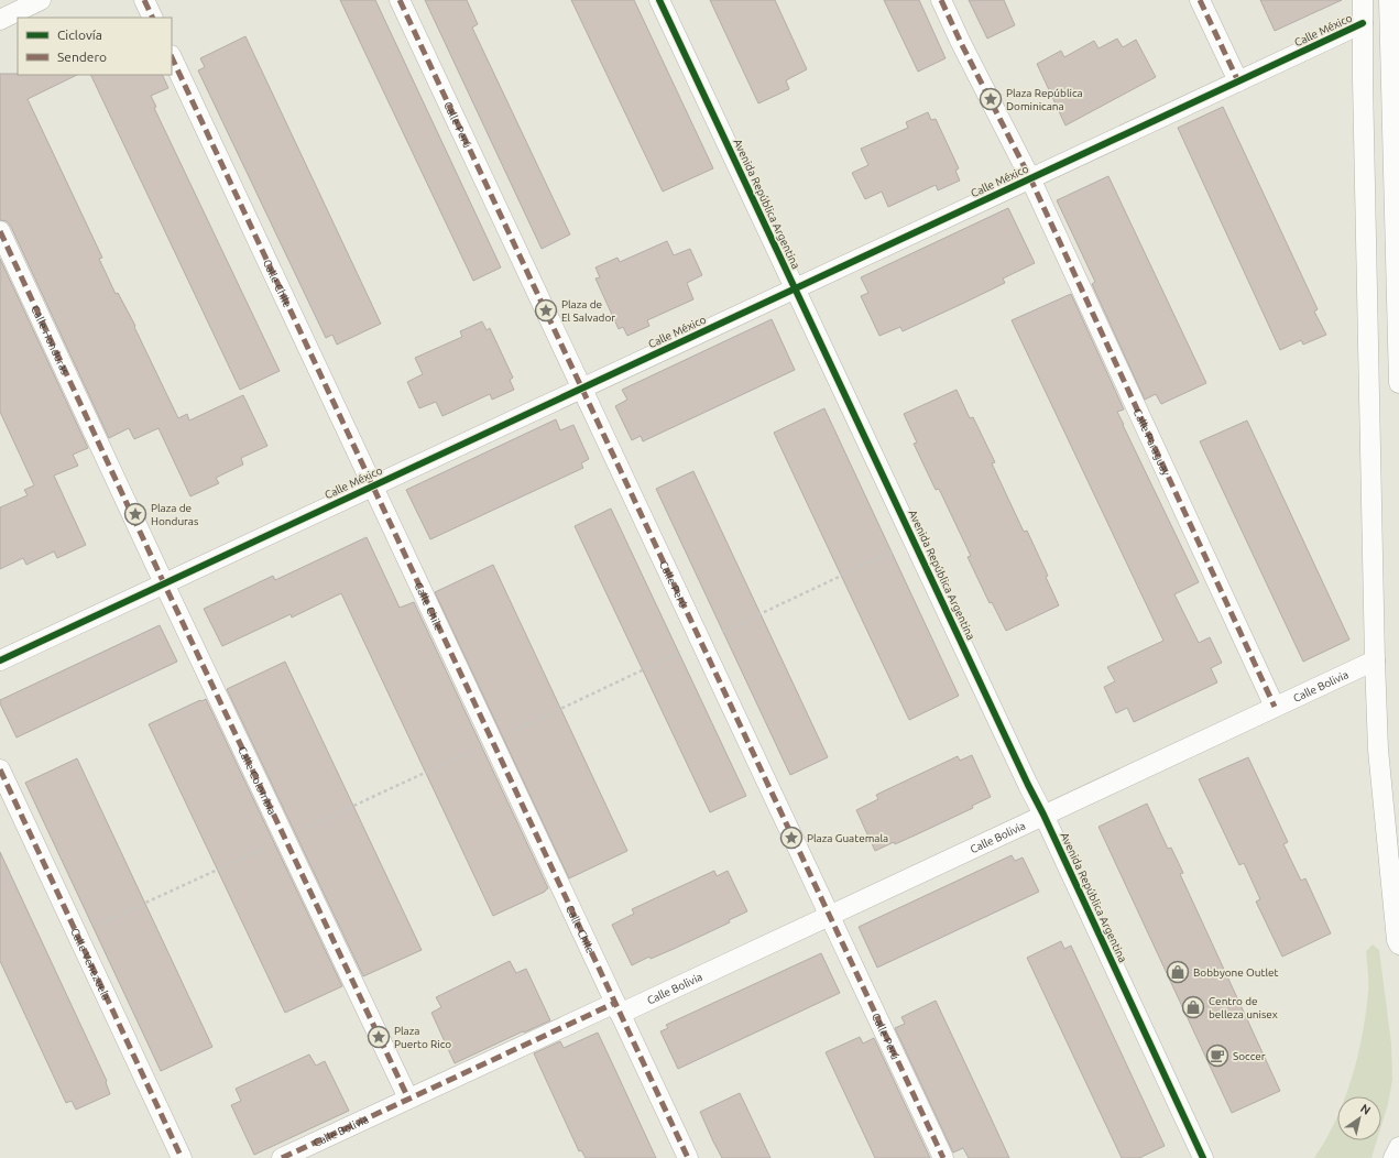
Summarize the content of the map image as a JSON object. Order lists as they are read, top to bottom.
{
  "streets": {
    "street": [
      "Calle México",
      "Calle Perú",
      "Avenida República Argentina",
      "Calle Chile",
      "Calle Honduras",
      "Calle Paraguay",
      "Calle Bolivia",
      "Calle Colombia",
      "Calle Venezuela"
    ]
  },
  "crossings": [
    ["Calle México", "Calle Perú"],
    ["Calle México", "Avenida República Argentina"],
    ["Calle México", "Calle Chile"],
    ["Calle México", "Calle Honduras"],
    ["Calle México", "Calle Paraguay"],
    ["Calle México", "Calle Colombia"],
    ["Calle Perú", "Calle Bolivia"],
    ["Avenida República Argentina", "Calle Bolivia"],
    ["Calle Chile", "Calle Bolivia"],
    ["Calle Honduras", "Calle Colombia"],
    ["Calle Paraguay", "Calle Bolivia"],
    ["Calle Bolivia", "Calle Colombia"]
  ],
  "places": {
    "place": [
      "Plaza República Dominicana",
      "Plaza de El Salvador",
      "Plaza de Honduras",
      "Plaza Guatemala",
      "Plaza Puerto Rico"
    ],
    "shop": ["Bobbyone Outlet", "Centro de belleza unisex"],
    "cafe": ["Soccer"]
  },
  "legend": ["Ciclovía", "Sendero"],
  "north": "top right"
}
